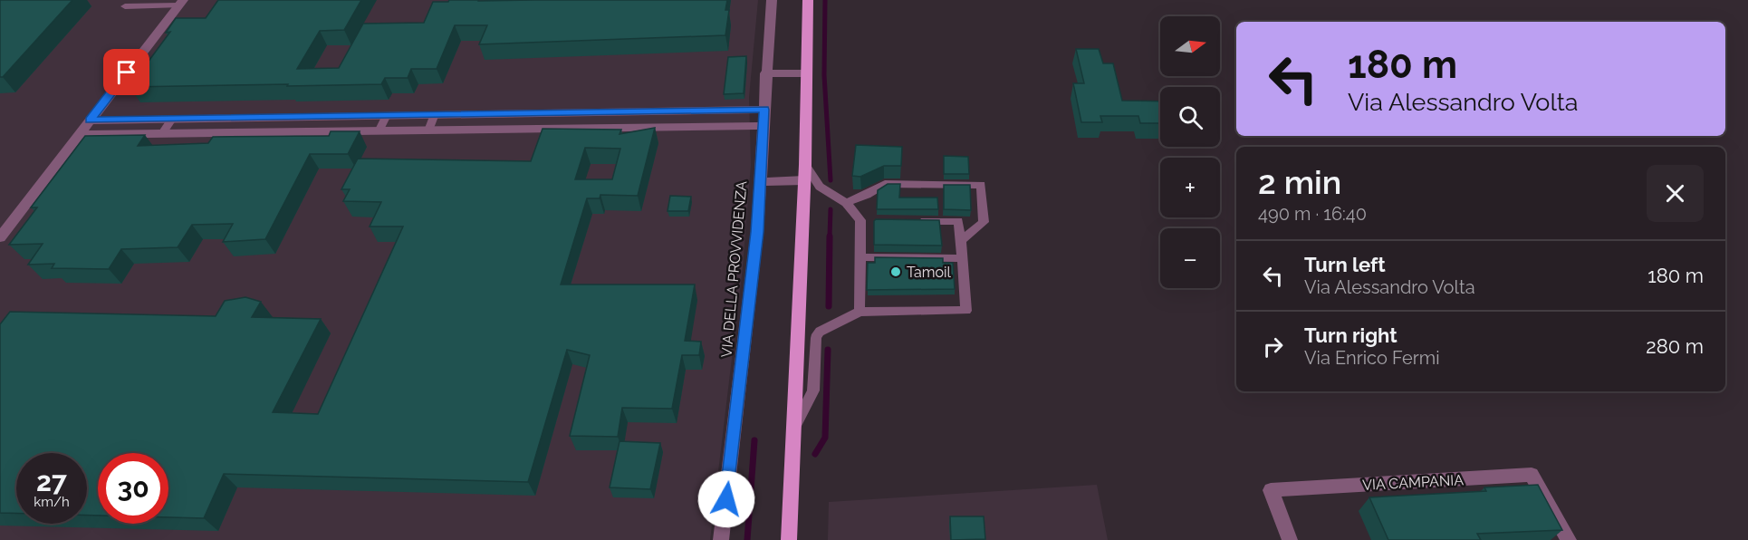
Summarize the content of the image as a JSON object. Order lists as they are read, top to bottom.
{
  "streets": {
    "street": ["VIA DELLA PROVVIDENZA", "VIA CAMPANIA"]
  },
  "places": ["Tamoil"],
  "north": "right",
  "page": {
    "map_buttons": ["+", "−"],
    "turn": ["180 m", "Via Alessandro Volta"],
    "heading": ["2 min", "490 m · 16:40"],
    "list": [
      {
        "name": "Turn left",
        "note": "Via Alessandro Volta",
        "value": "180 m"
      },
      {
        "name": "Turn right",
        "note": "Via Enrico Fermi",
        "value": "280 m"
      }
    ],
    "speed": "27 km/h",
    "limit": "30"
  }
}
